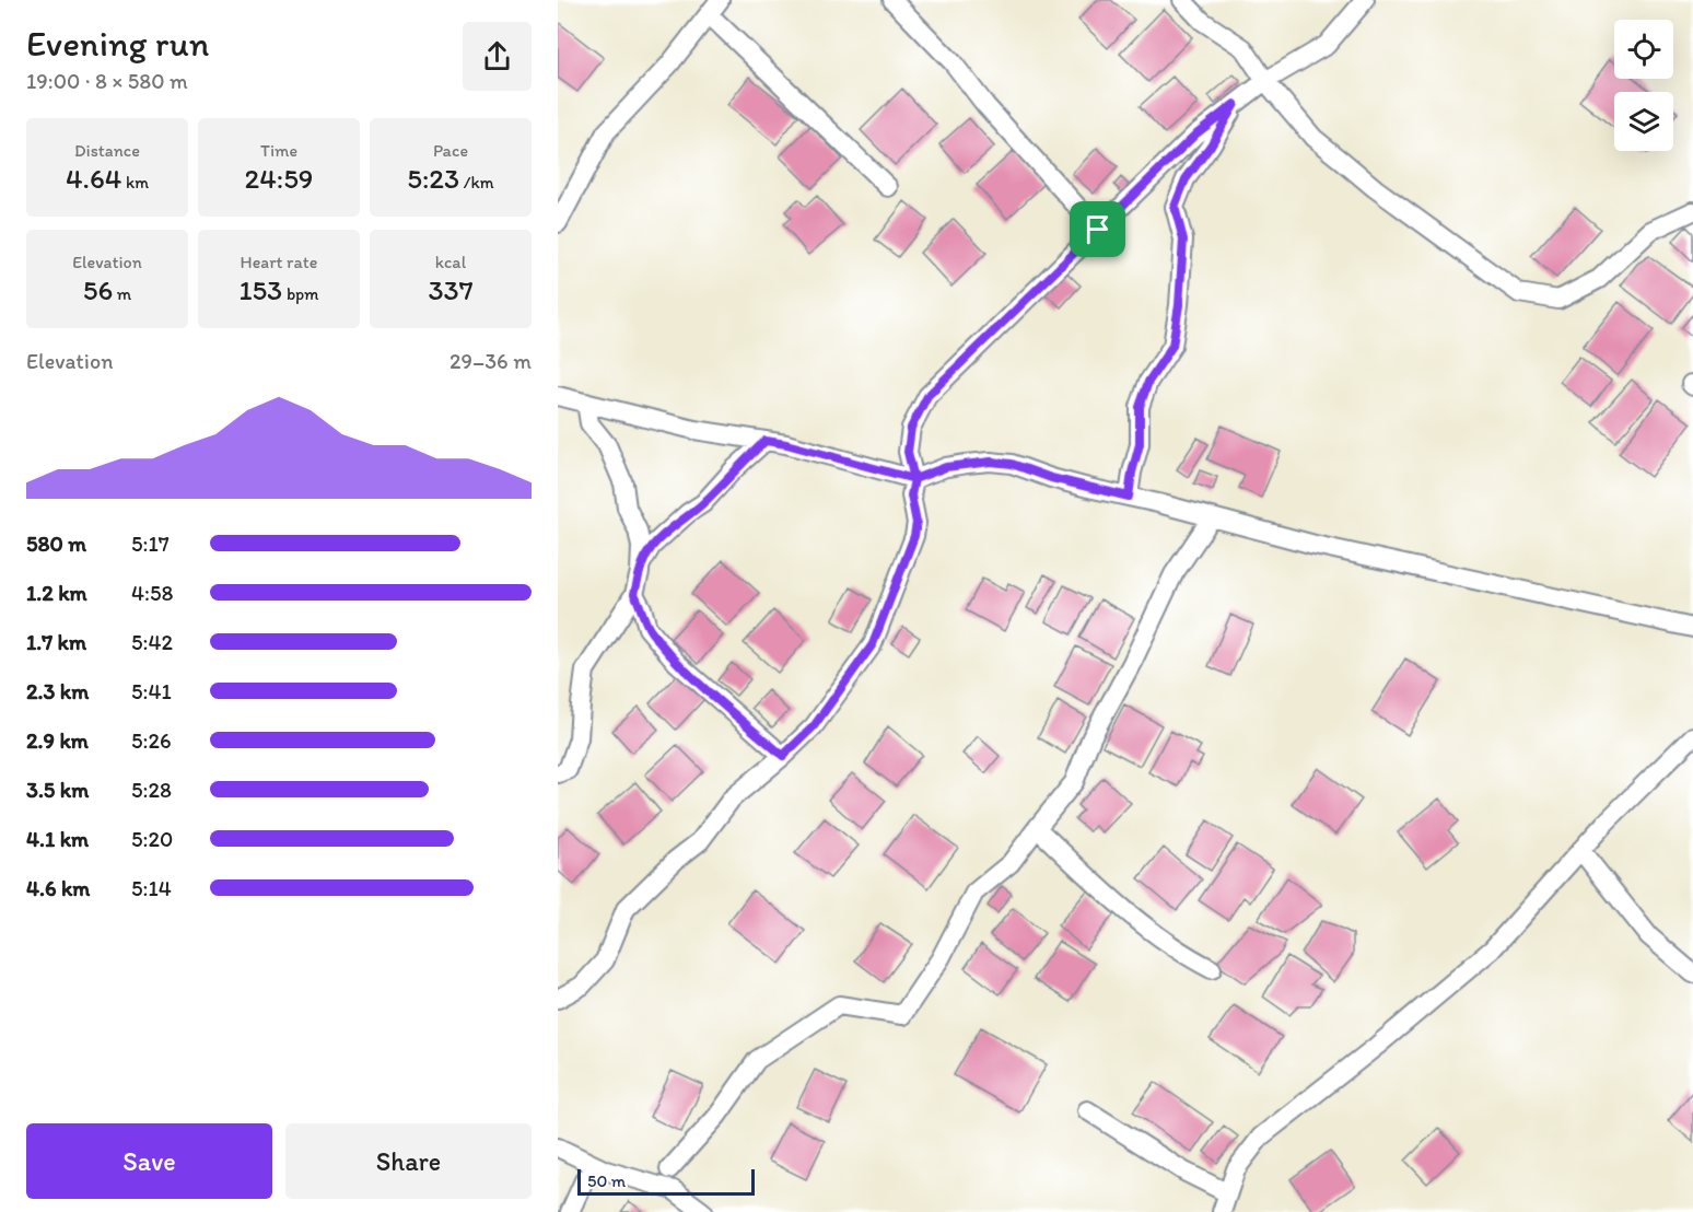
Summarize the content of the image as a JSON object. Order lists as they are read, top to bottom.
{
  "scale_bar": "50 m",
  "page": {
    "heading": ["Evening run", "19:00 · 8 × 580 m"],
    "stats": [
      ["Distance", "4.64 km"],
      ["Time", "24:59"],
      ["Pace", "5:23 /km"],
      ["Elevation", "56 m"],
      ["Heart rate", "153 bpm"],
      ["kcal", "337"]
    ],
    "chart": ["Elevation", "29–36 m"],
    "list": [
      {
        "name": "580 m",
        "note": "5:17"
      },
      {
        "name": "1.2 km",
        "note": "4:58"
      },
      {
        "name": "1.7 km",
        "note": "5:42"
      },
      {
        "name": "2.3 km",
        "note": "5:41"
      },
      {
        "name": "2.9 km",
        "note": "5:26"
      },
      {
        "name": "3.5 km",
        "note": "5:28"
      },
      {
        "name": "4.1 km",
        "note": "5:20"
      },
      {
        "name": "4.6 km",
        "note": "5:14"
      }
    ],
    "buttons": ["Save", "Share"],
    "scale": "50 m"
  }
}
